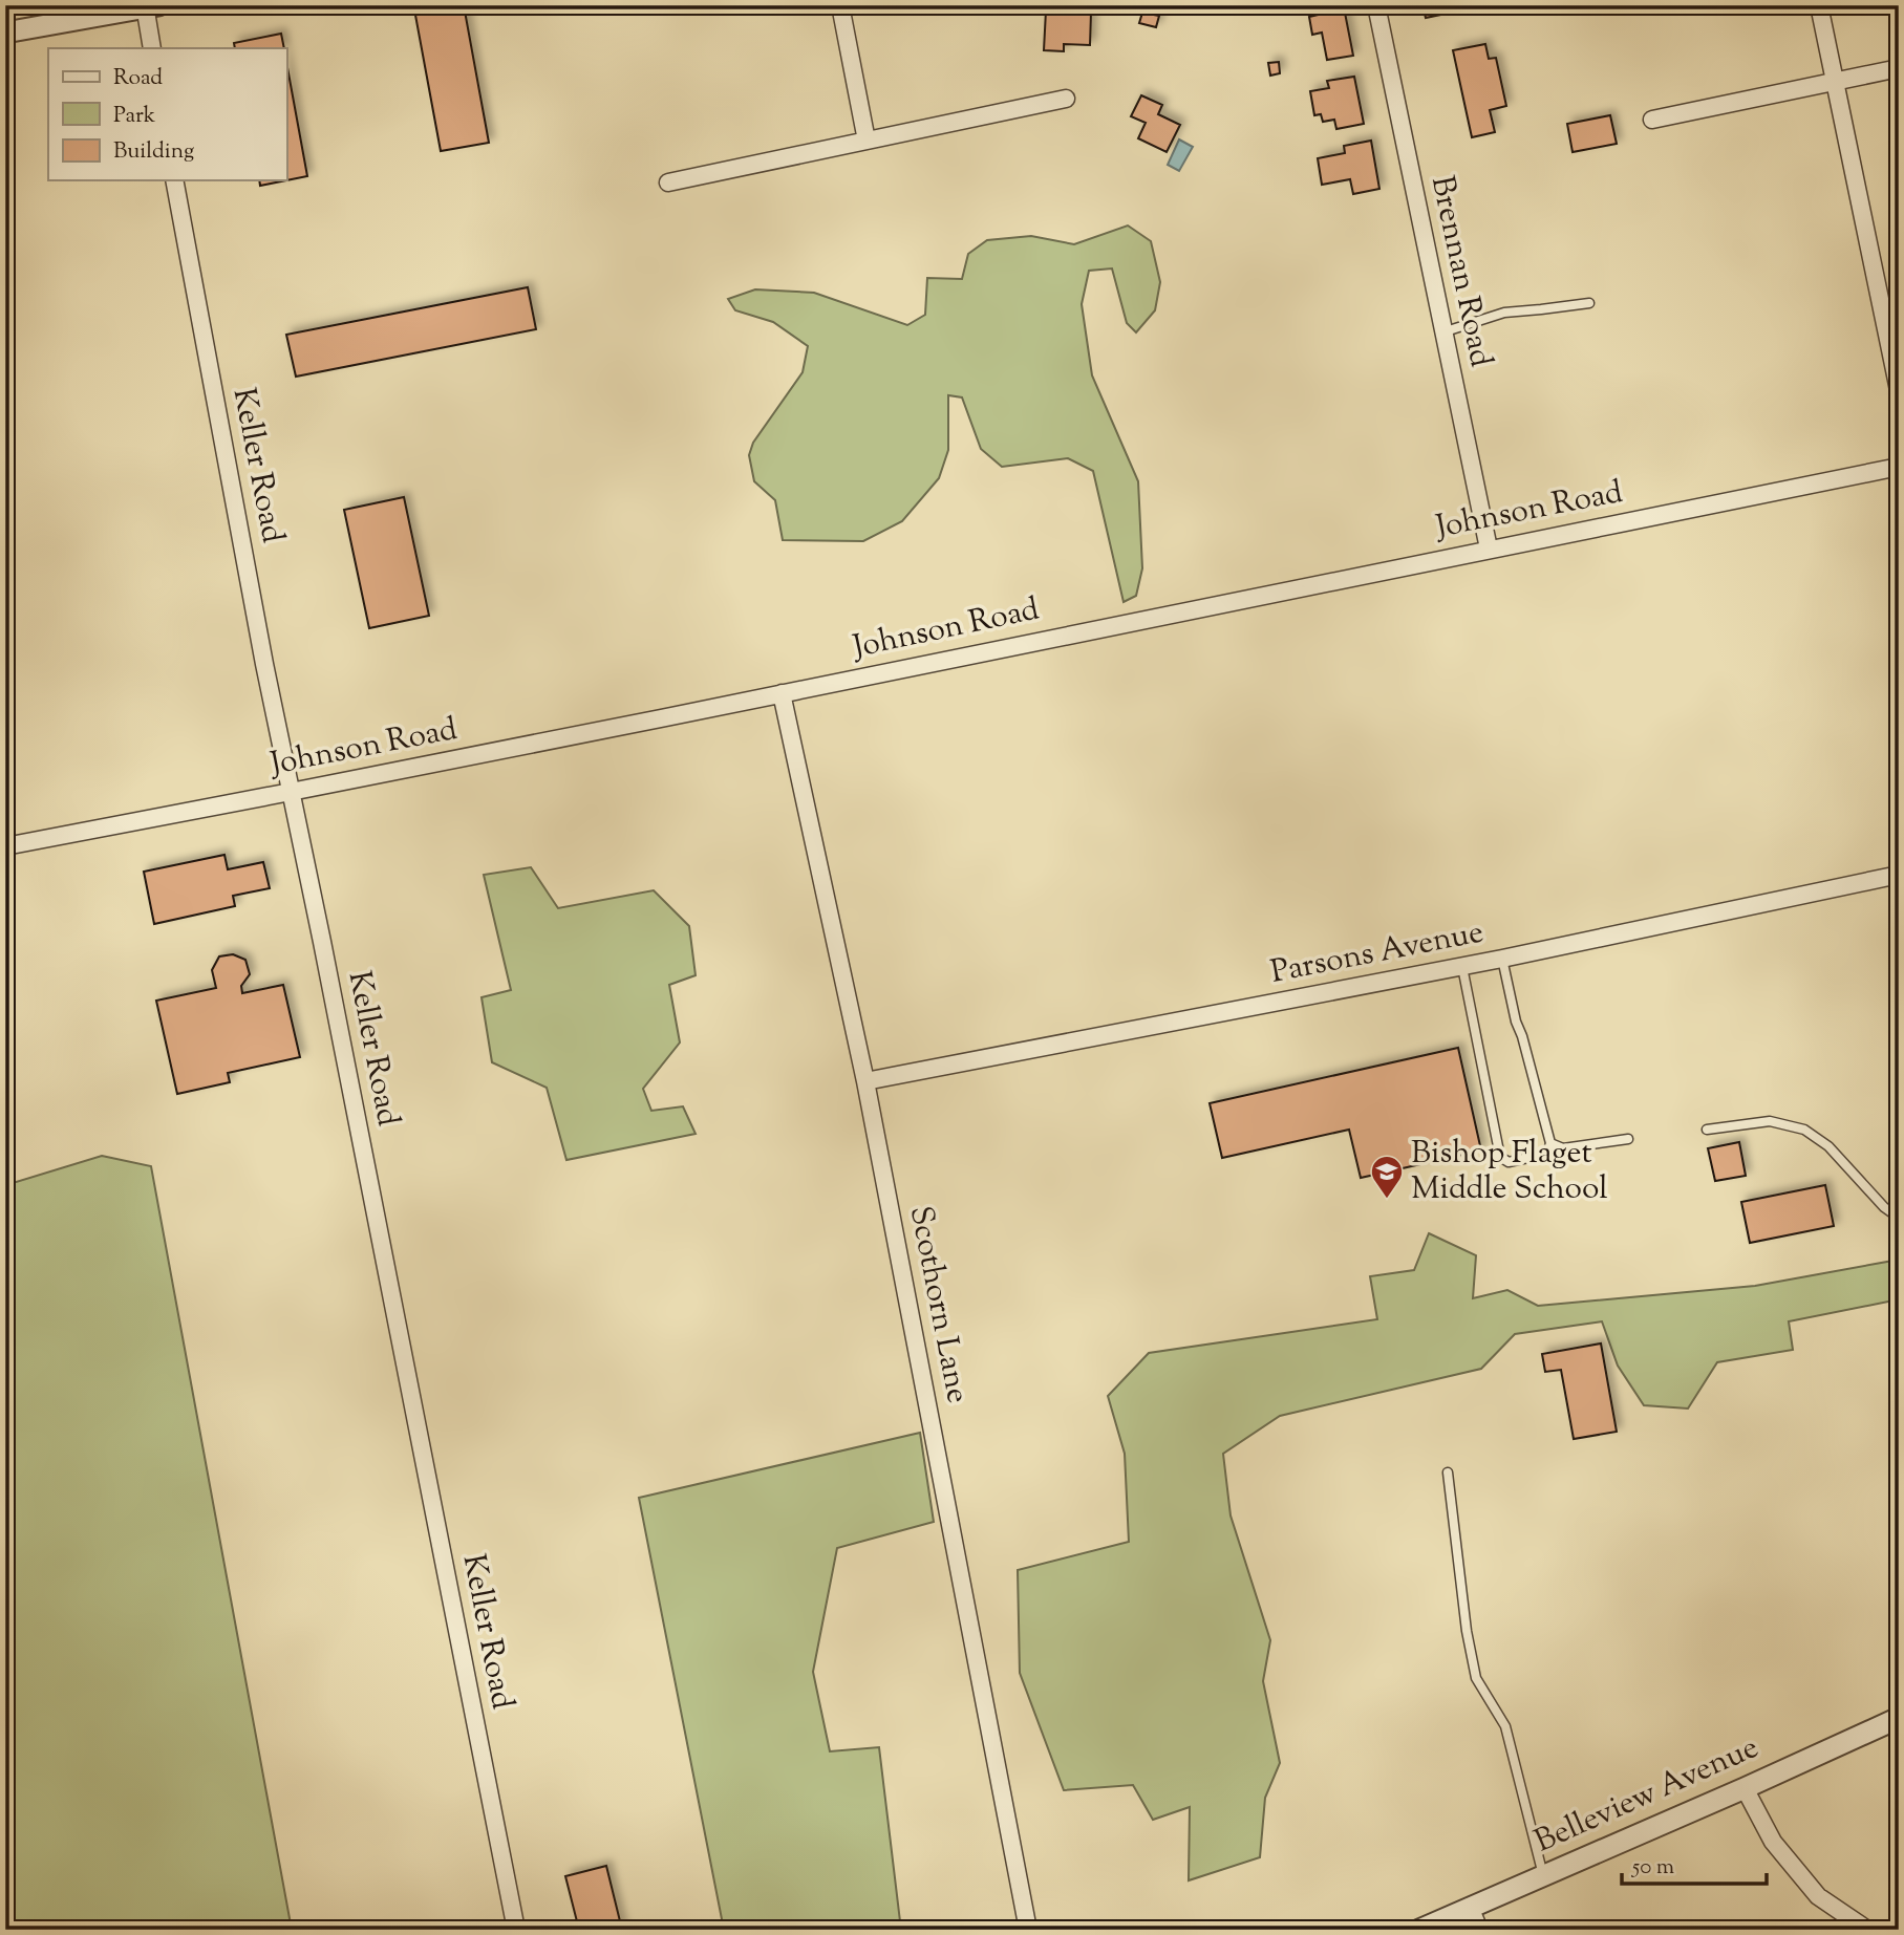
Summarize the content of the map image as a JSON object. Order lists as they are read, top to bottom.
{
  "streets": {
    "street": [
      "Brennan Road",
      "Keller Road",
      "Johnson Road",
      "Parsons Avenue",
      "Scothorn Lane",
      "Belleview Avenue"
    ]
  },
  "crossings": [
    ["Brennan Road", "Johnson Road"],
    ["Keller Road", "Johnson Road"],
    ["Johnson Road", "Scothorn Lane"],
    ["Parsons Avenue", "Scothorn Lane"]
  ],
  "places": {
    "school or university": ["Bishop Flaget Middle School"]
  },
  "legend": ["Road", "Park", "Building"],
  "scale_bar": "50 m"
}
